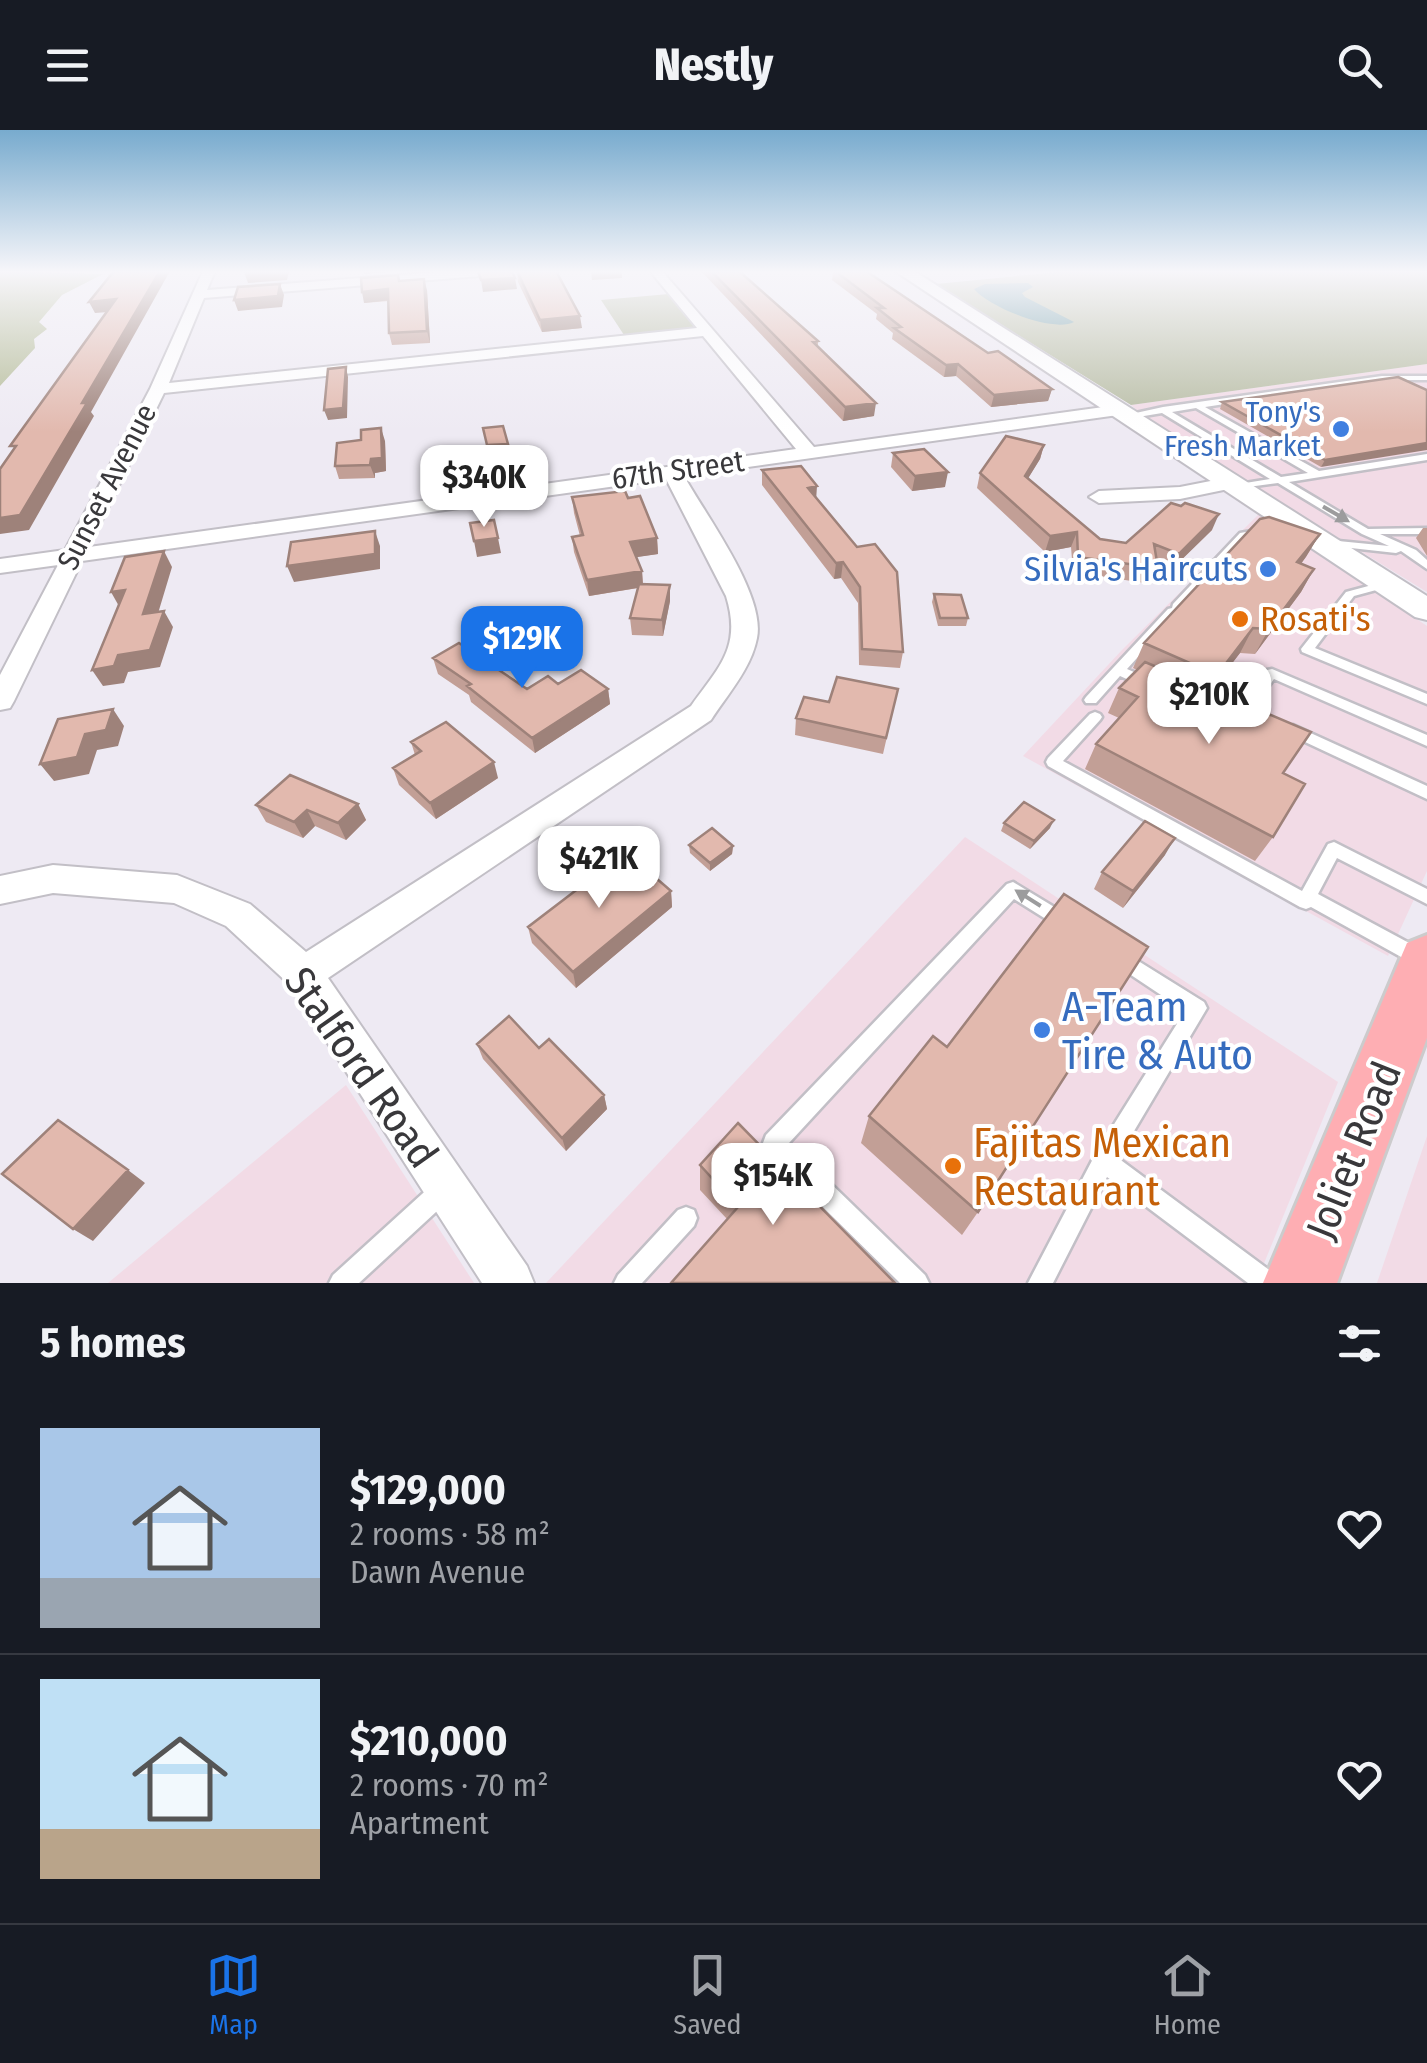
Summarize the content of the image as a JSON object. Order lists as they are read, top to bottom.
{
  "streets": {
    "main road": ["Joliet Road"],
    "street": ["67th Street", "Sunset Avenue", "Stalford Road"]
  },
  "crossings": [
    ["67th Street", "Sunset Avenue"]
  ],
  "places": [
    "Tony's Fresh Market",
    "Silvia's Haircuts",
    "Rosati's",
    "A-Team Tire & Auto",
    "Fajitas Mexican Restaurant"
  ],
  "page": {
    "header": "Nestly",
    "price": [
      "$340K",
      "$129K",
      "$210K",
      "$421K",
      "$154K"
    ],
    "heading": "5 homes",
    "list": [
      {
        "name": "$129,000",
        "note": "2 rooms · 58 m² · Dawn Avenue"
      },
      {
        "name": "$210,000",
        "note": "2 rooms · 70 m² · Apartment"
      }
    ],
    "tabs": ["Map", "Saved", "Home"]
  }
}
